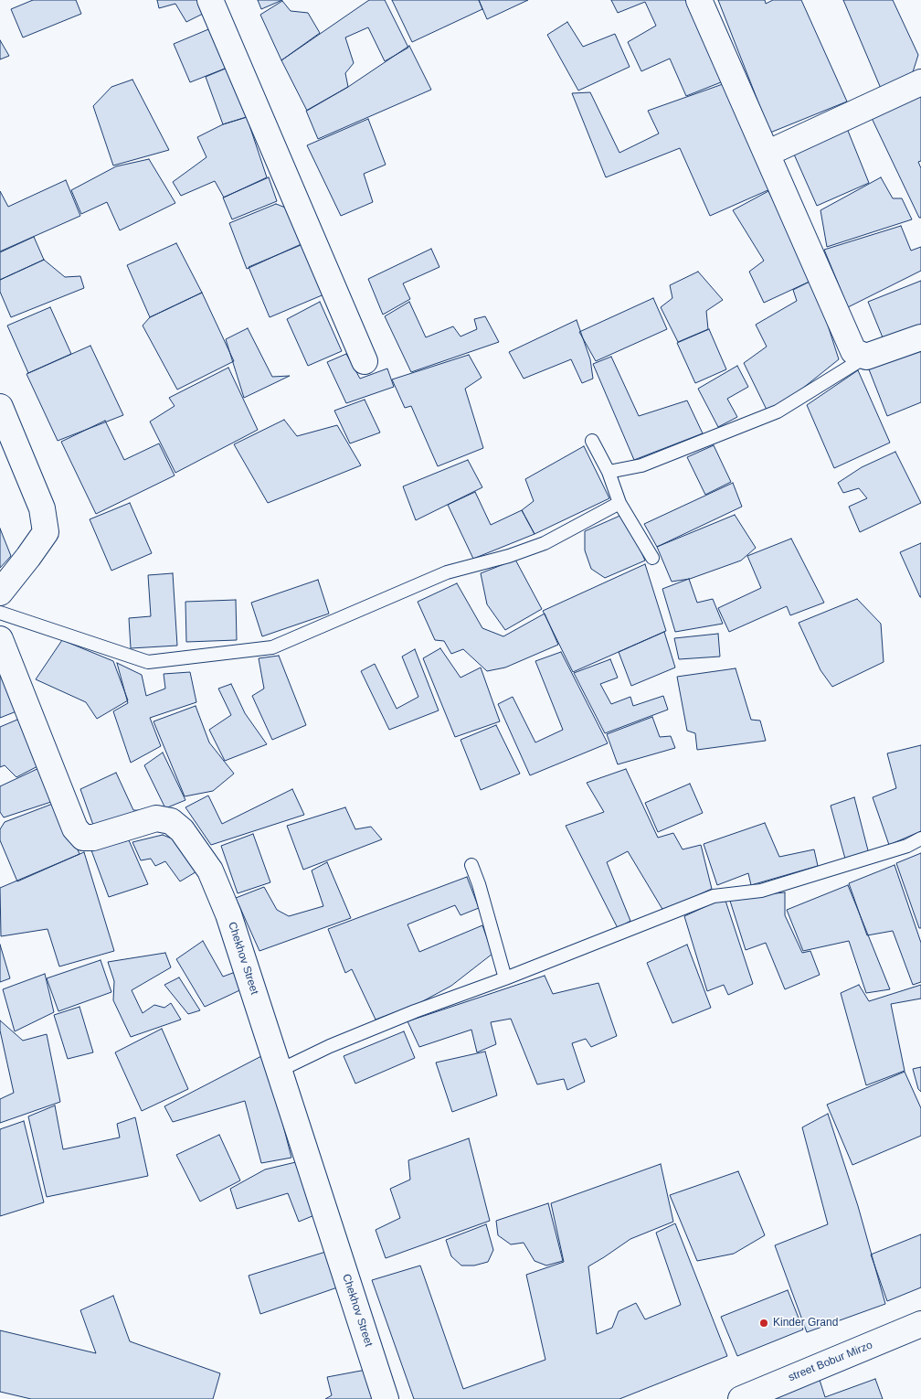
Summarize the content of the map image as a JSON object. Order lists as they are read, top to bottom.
{
  "streets": {
    "street": ["Chekhov Street", "street Bobur Mirzo"]
  },
  "places": ["Kinder Grand"]
}
